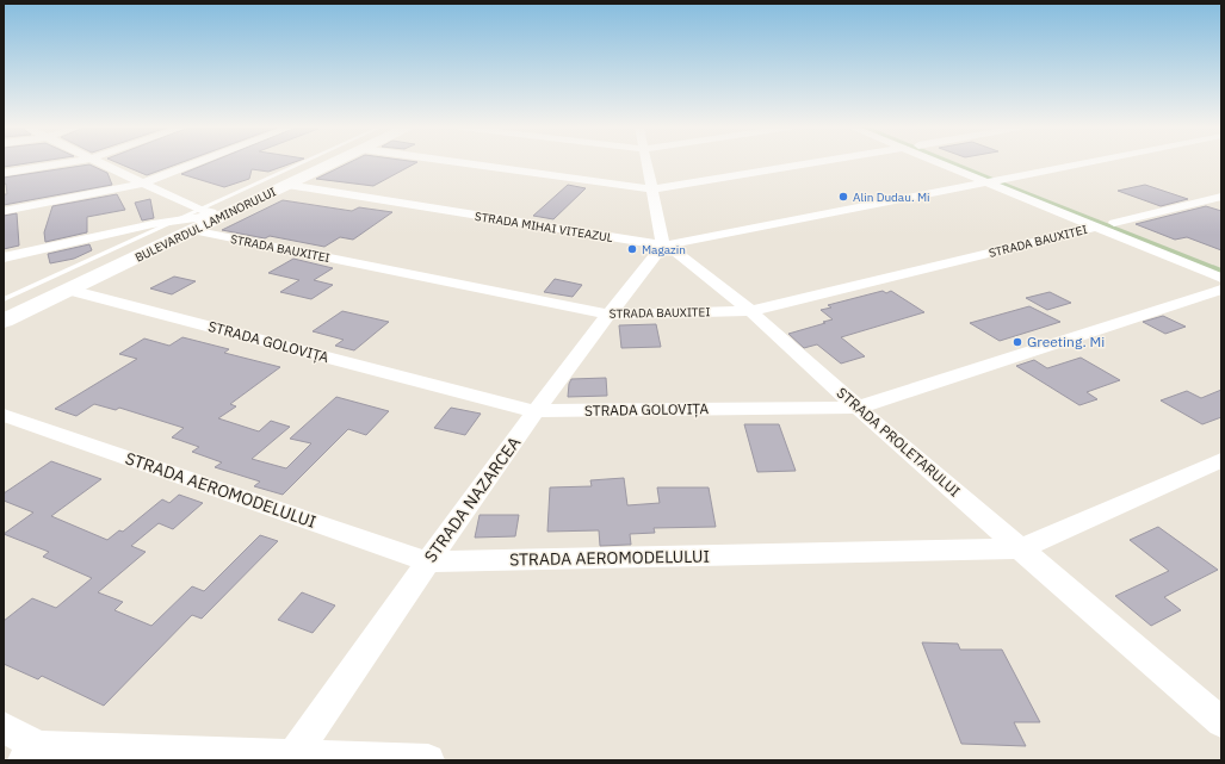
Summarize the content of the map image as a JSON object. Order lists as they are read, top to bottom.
{
  "streets": {
    "street": [
      "BULEVARDUL LAMINORULUI",
      "STRADA MIHAI VITEAZUL",
      "STRADA BAUXITEI",
      "STRADA GOLOVIȚA",
      "STRADA PROLETARULUI",
      "STRADA AEROMODELULUI",
      "STRADA NAZARCEA"
    ]
  },
  "crossings": [
    ["BULEVARDUL LAMINORULUI", "STRADA MIHAI VITEAZUL"],
    ["BULEVARDUL LAMINORULUI", "STRADA BAUXITEI"],
    ["BULEVARDUL LAMINORULUI", "STRADA GOLOVIȚA"],
    ["STRADA MIHAI VITEAZUL", "STRADA PROLETARULUI"],
    ["STRADA MIHAI VITEAZUL", "STRADA NAZARCEA"],
    ["STRADA BAUXITEI", "STRADA PROLETARULUI"],
    ["STRADA BAUXITEI", "STRADA NAZARCEA"],
    ["STRADA GOLOVIȚA", "STRADA PROLETARULUI"],
    ["STRADA GOLOVIȚA", "STRADA NAZARCEA"],
    ["STRADA PROLETARULUI", "STRADA AEROMODELULUI"],
    ["STRADA PROLETARULUI", "STRADA NAZARCEA"],
    ["STRADA AEROMODELULUI", "STRADA NAZARCEA"]
  ],
  "places": ["Alin Dudau. Mi", "Magazin", "Greeting. Mi"]
}
